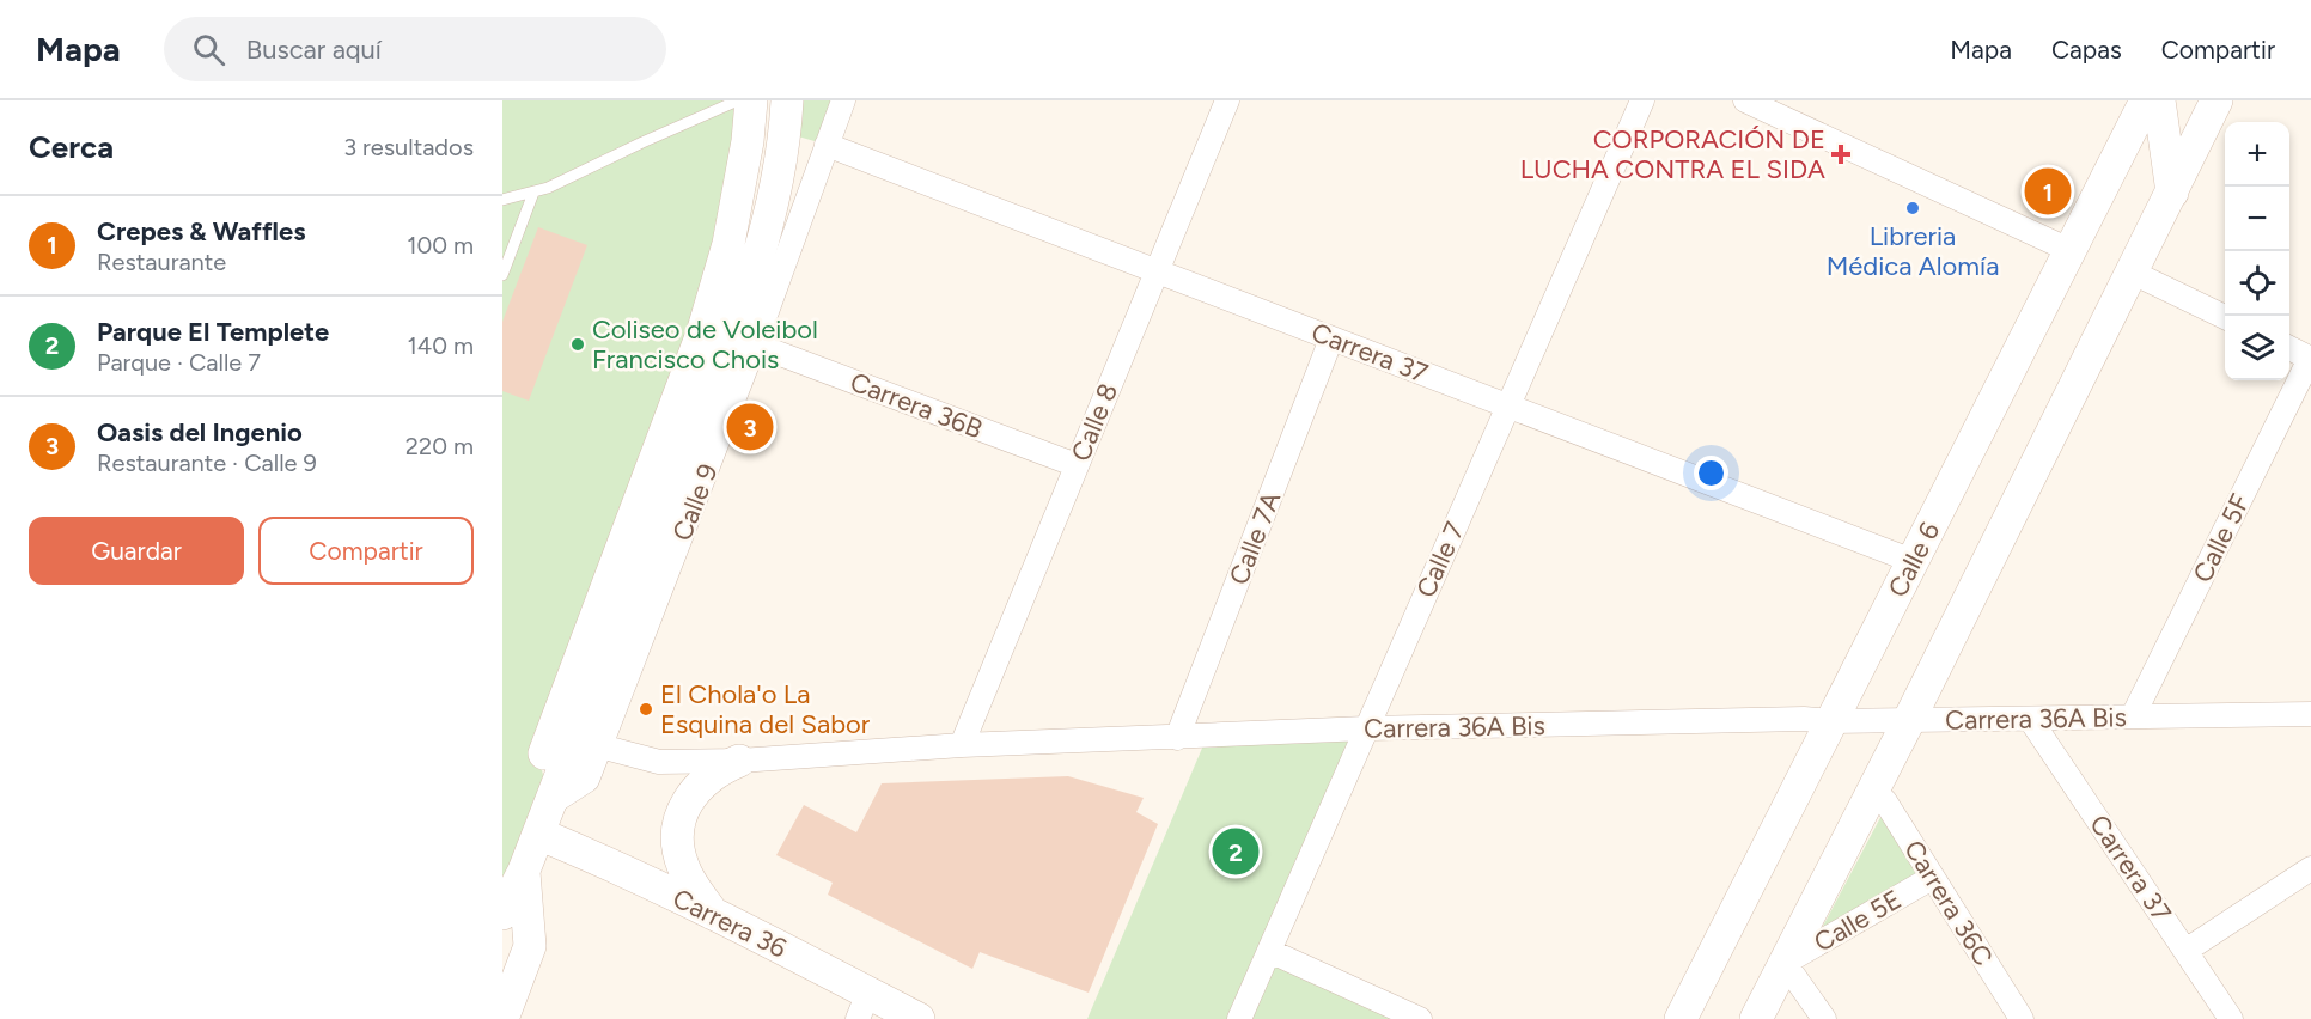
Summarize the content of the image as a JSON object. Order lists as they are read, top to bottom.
{
  "streets": {
    "main road": ["Calle 9", "Calle 6", "Carrera 36"],
    "street": [
      "Carrera 37",
      "Carrera 36B",
      "Calle 8",
      "Calle 7A",
      "Calle 5F",
      "Calle 7",
      "Carrera 36A Bis",
      "Carrera 36C",
      "Calle 5E"
    ]
  },
  "crossings": [
    ["Carrera 37", "Calle 8"],
    ["Carrera 37", "Calle 9"],
    ["Carrera 37", "Calle 7A"],
    ["Carrera 37", "Calle 7"],
    ["Carrera 37", "Calle 6"],
    ["Carrera 37", "Carrera 36A Bis"],
    ["Carrera 36B", "Calle 8"],
    ["Carrera 36B", "Calle 9"],
    ["Calle 8", "Carrera 36A Bis"],
    ["Calle 9", "Carrera 36A Bis"],
    ["Calle 9", "Carrera 36"],
    ["Calle 7A", "Carrera 36A Bis"],
    ["Calle 5F", "Carrera 36A Bis"],
    ["Calle 7", "Carrera 36A Bis"],
    ["Calle 6", "Carrera 36A Bis"],
    ["Carrera 36C", "Calle 5E"]
  ],
  "places": {
    "health": ["CORPORACIÓN DE LUCHA CONTRA EL SIDA"],
    "other": ["Libreria Médica Alomía", "Coliseo de Voleibol Francisco Chois", "El Chola'o La Esquina del Sabor"]
  },
  "page": {
    "header": "Mapa",
    "search": "Buscar aquí",
    "nav": ["Mapa", "Capas", "Compartir"],
    "heading": ["Cerca", "3 resultados"],
    "map_buttons": ["+", "−"],
    "pins": ["1", "3", "2"],
    "list": [
      {
        "mark": "1",
        "name": "Crepes & Waffles",
        "note": "Restaurante",
        "value": "100 m"
      },
      {
        "mark": "2",
        "name": "Parque El Templete",
        "note": "Parque · Calle 7",
        "value": "140 m"
      },
      {
        "mark": "3",
        "name": "Oasis del Ingenio",
        "note": "Restaurante · Calle 9",
        "value": "220 m"
      }
    ],
    "buttons": ["Guardar", "Compartir"]
  }
}
